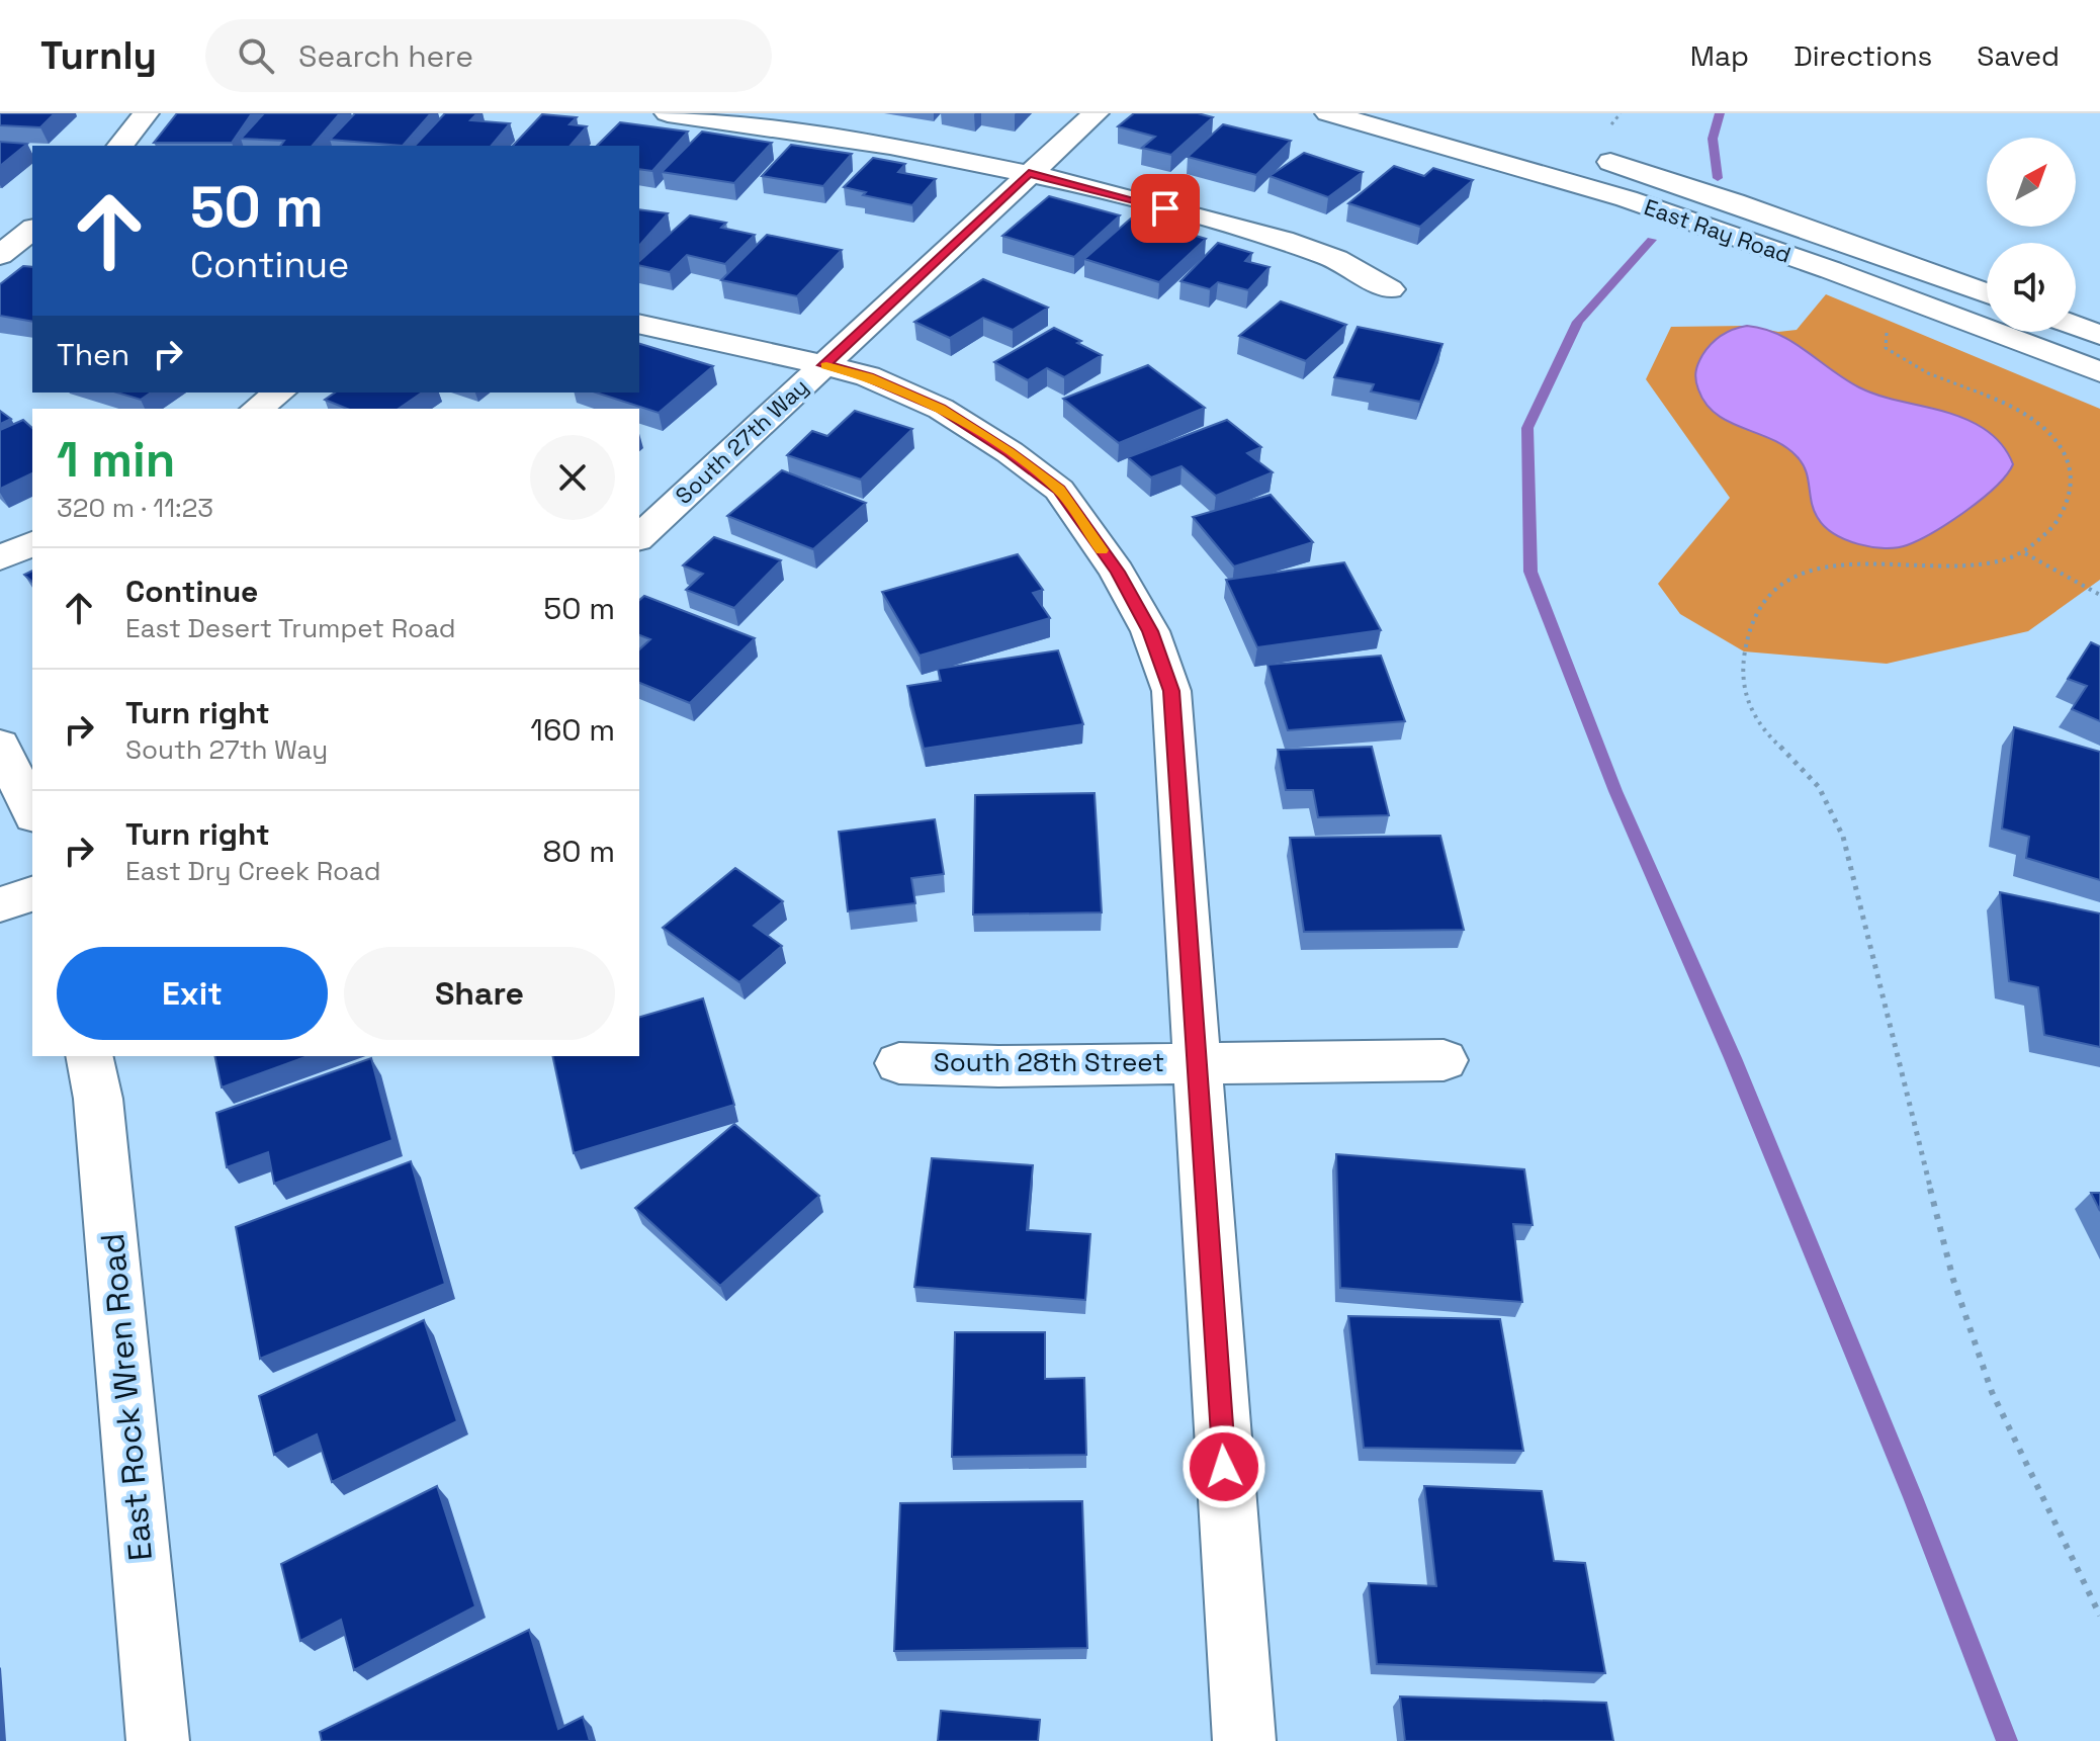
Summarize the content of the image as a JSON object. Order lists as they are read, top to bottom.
{
  "streets": {
    "street": [
      "East Ray Road",
      "South 27th Way",
      "South 28th Street",
      "East Rock Wren Road"
    ]
  },
  "north": "top right",
  "page": {
    "header": "Turnly",
    "search": "Search here",
    "nav": ["Map", "Directions", "Saved"],
    "turn": ["50 m", "Continue"],
    "then": "Then",
    "heading": ["1 min", "320 m · 11:23"],
    "list": [
      {
        "name": "Continue",
        "note": "East Desert Trumpet Road",
        "value": "50 m"
      },
      {
        "name": "Turn right",
        "note": "South 27th Way",
        "value": "160 m"
      },
      {
        "name": "Turn right",
        "note": "East Dry Creek Road",
        "value": "80 m"
      }
    ],
    "buttons": ["Exit", "Share"]
  }
}
